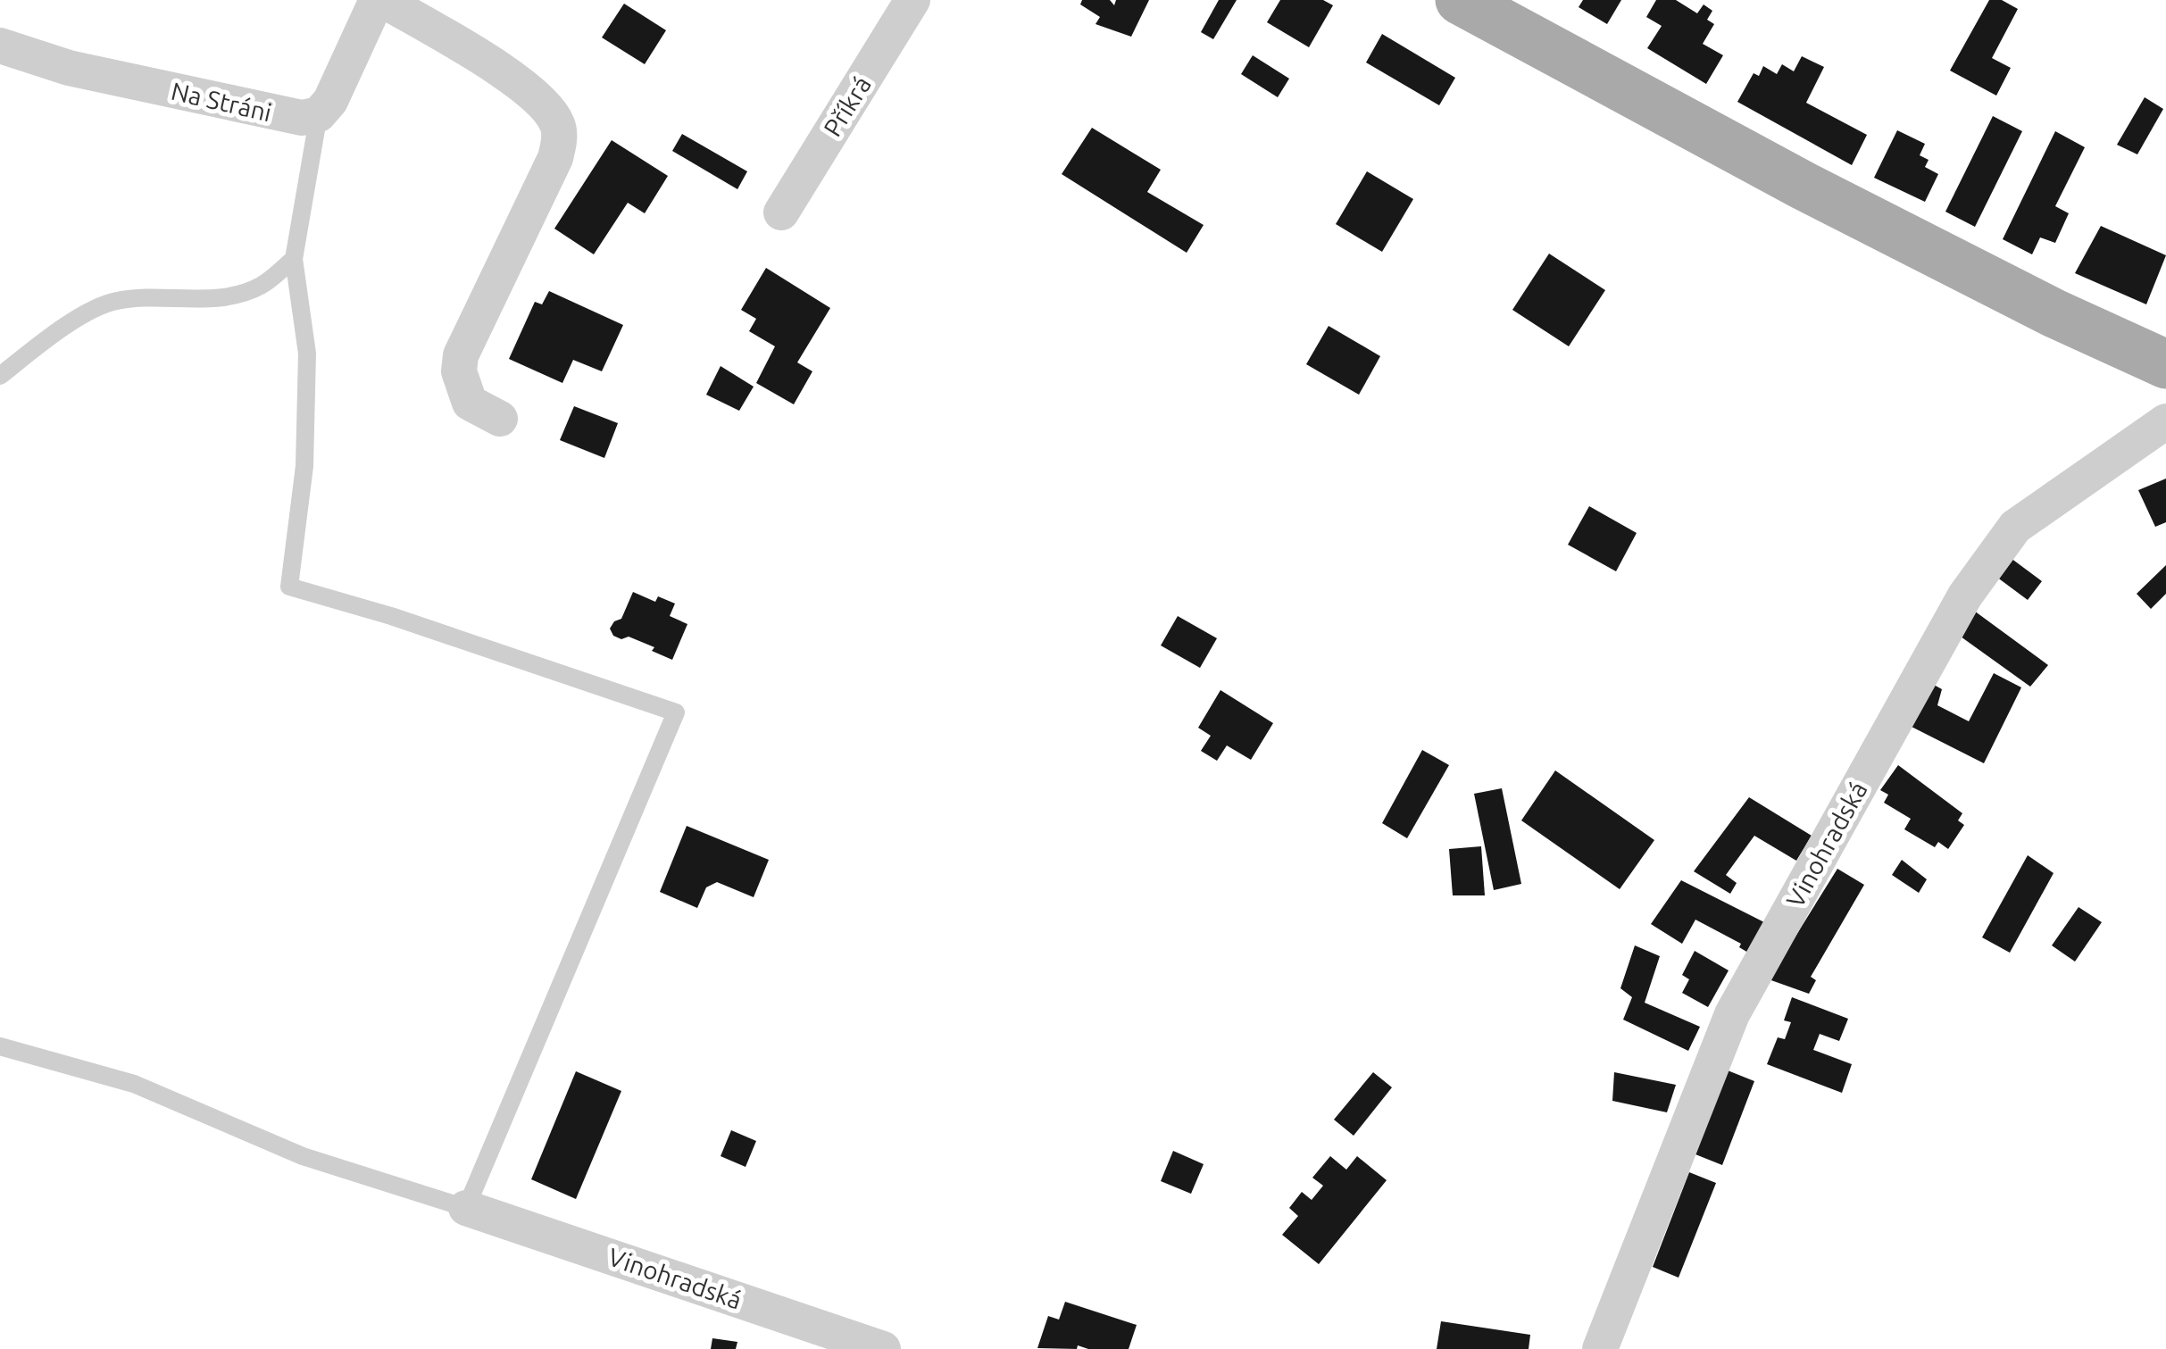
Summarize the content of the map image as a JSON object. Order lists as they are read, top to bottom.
{
  "streets": {
    "street": ["Na Stráni", "Příkrá", "Vinohradská"]
  }
}
